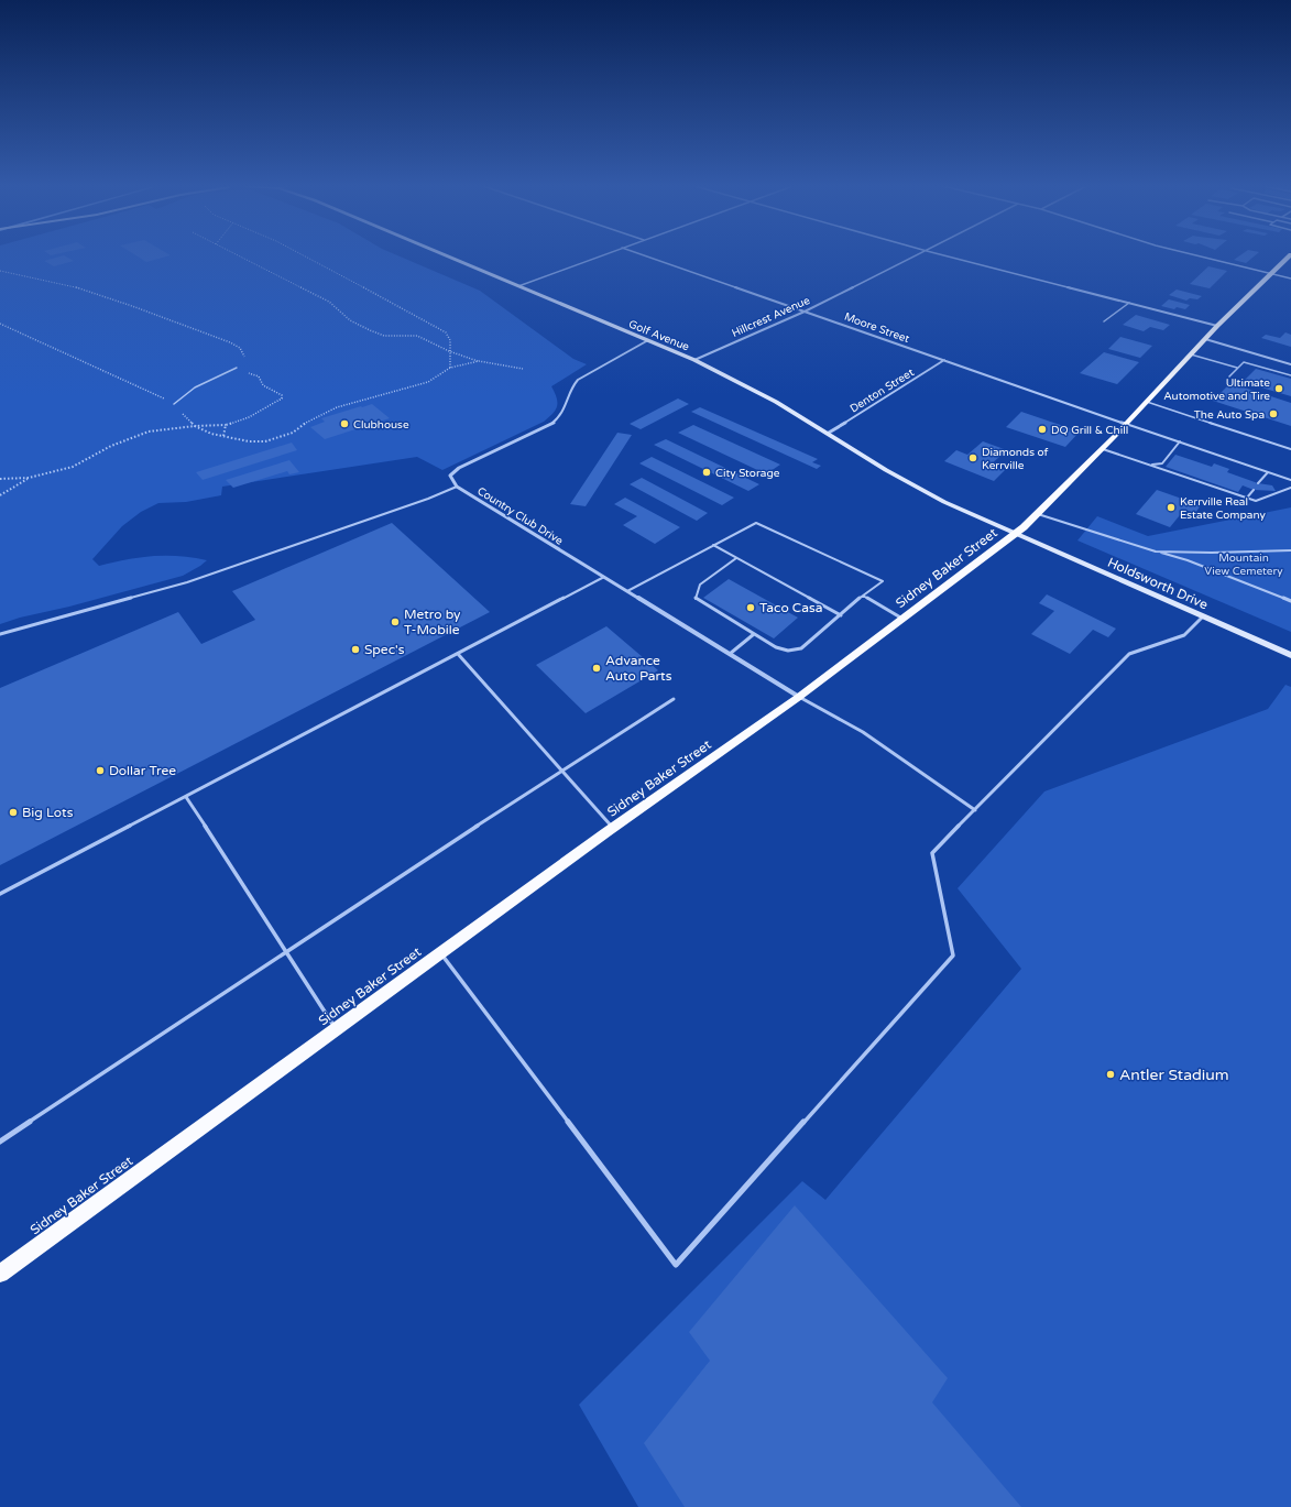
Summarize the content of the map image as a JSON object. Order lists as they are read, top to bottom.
{
  "streets": {
    "main road": ["Golf Avenue", "Sidney Baker Street", "Holdsworth Drive"],
    "street": [
      "Hillcrest Avenue",
      "Moore Street",
      "Denton Street",
      "Country Club Drive"
    ]
  },
  "crossings": [
    ["Hillcrest Avenue", "Moore Street"],
    ["Hillcrest Avenue", "Golf Avenue"],
    ["Moore Street", "Denton Street"],
    ["Moore Street", "Sidney Baker Street"],
    ["Golf Avenue", "Denton Street"],
    ["Golf Avenue", "Sidney Baker Street"],
    ["Golf Avenue", "Holdsworth Drive"],
    ["Country Club Drive", "Sidney Baker Street"],
    ["Sidney Baker Street", "Holdsworth Drive"]
  ],
  "parks": ["Mountain View Cemetery"],
  "places": [
    "Ultimate Automotive and Tire",
    "The Auto Spa",
    "Clubhouse",
    "DQ Grill & Chill",
    "Diamonds of Kerrville",
    "City Storage",
    "Kerrville Real Estate Company",
    "Taco Casa",
    "Metro by T-Mobile",
    "Spec's",
    "Advance Auto Parts",
    "Dollar Tree",
    "Big Lots",
    "Antler Stadium"
  ]
}
